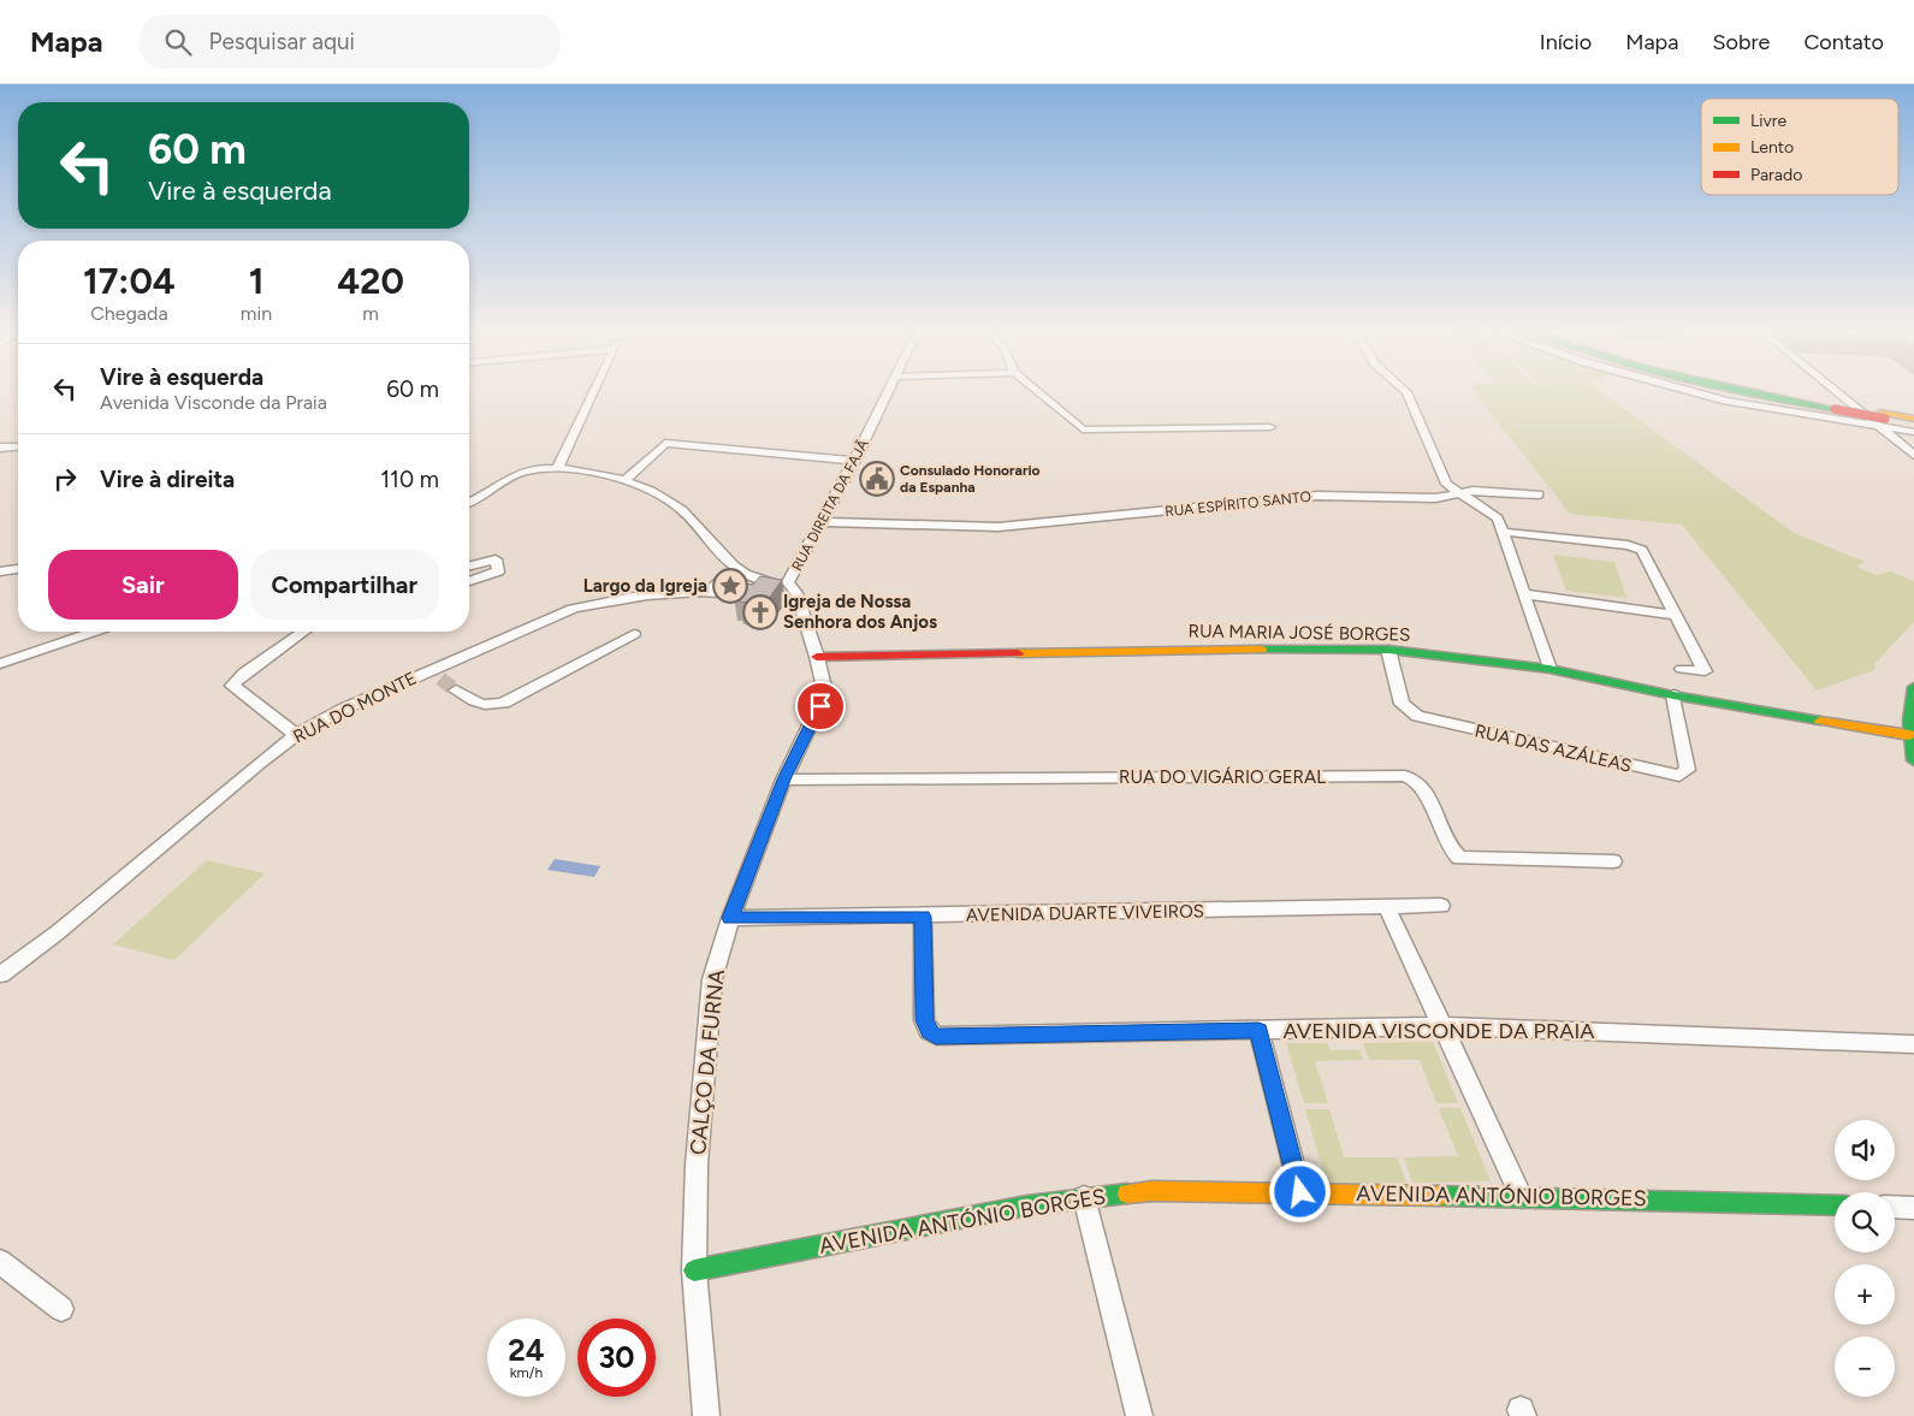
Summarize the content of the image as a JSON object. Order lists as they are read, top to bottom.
{
  "streets": {
    "main road": ["RUA MARIA JOSÉ BORGES", "AVENIDA ANTÓNIO BORGES"],
    "street": [
      "RUA ESPÍRITO SANTO",
      "RUA DIREITA DA FAJÃ",
      "RUA DO MONTE",
      "RUA DAS AZÁLEAS",
      "RUA DO VIGÁRIO GERAL",
      "AVENIDA DUARTE VIVEIROS",
      "AVENIDA VISCONDE DA PRAIA",
      "CALÇO DA FURNA"
    ]
  },
  "crossings": [
    ["RUA ESPÍRITO SANTO", "RUA DIREITA DA FAJÃ"],
    ["RUA DIREITA DA FAJÃ", "CALÇO DA FURNA"],
    ["RUA MARIA JOSÉ BORGES", "RUA DAS AZÁLEAS"],
    ["RUA MARIA JOSÉ BORGES", "CALÇO DA FURNA"],
    ["RUA DO VIGÁRIO GERAL", "CALÇO DA FURNA"],
    ["AVENIDA DUARTE VIVEIROS", "AVENIDA VISCONDE DA PRAIA"],
    ["AVENIDA DUARTE VIVEIROS", "CALÇO DA FURNA"],
    ["CALÇO DA FURNA", "AVENIDA ANTÓNIO BORGES"]
  ],
  "places": {
    "public building": ["Consulado Honorario da Espanha"],
    "place": ["Largo da Igreja"],
    "church": ["Igreja de Nossa Senhora dos Anjos"]
  },
  "legend": ["Livre", "Lento", "Parado"],
  "page": {
    "header": "Mapa",
    "search": "Pesquisar aqui",
    "nav": [
      "Início",
      "Mapa",
      "Sobre",
      "Contato"
    ],
    "turn": ["60 m", "Vire à esquerda"],
    "eta": [
      "17:04",
      "Chegada",
      "1",
      "min",
      "420",
      "m"
    ],
    "list": [
      {
        "name": "Vire à esquerda",
        "note": "Avenida Visconde da Praia",
        "value": "60 m"
      },
      {
        "name": "Vire à direita",
        "value": "110 m"
      }
    ],
    "buttons": ["Sair", "Compartilhar"],
    "map_buttons": ["+", "−"],
    "speed": "24 km/h",
    "limit": "30"
  }
}
